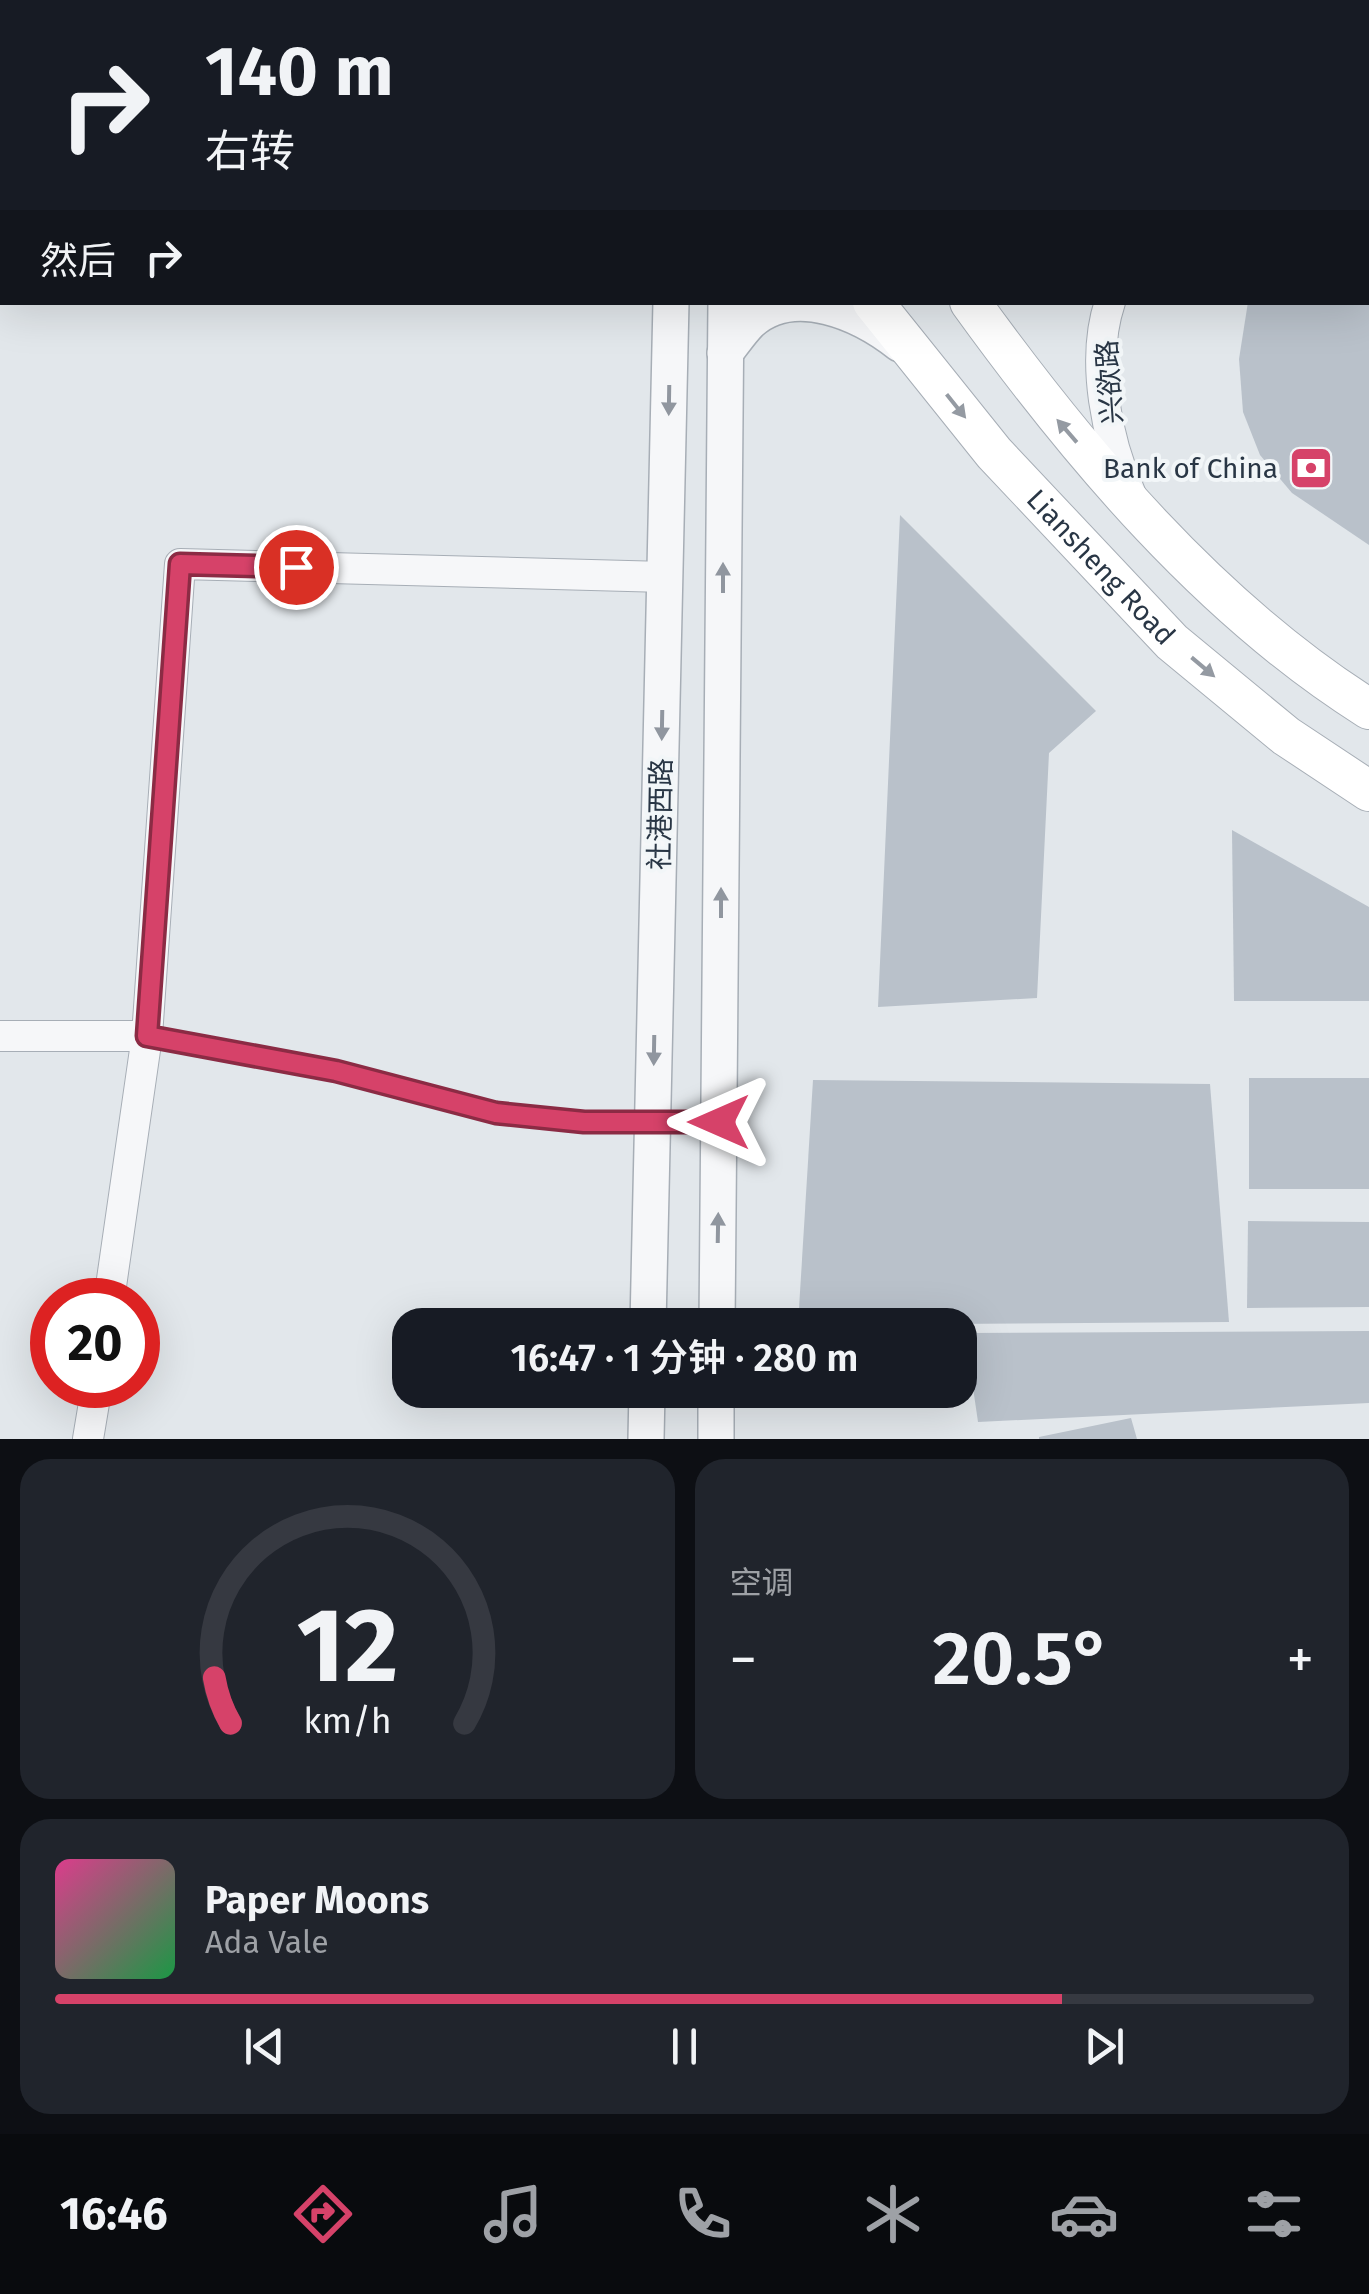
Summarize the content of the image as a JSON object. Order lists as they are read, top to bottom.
{
  "streets": {
    "main road": ["Liansheng Road"],
    "street": ["兴欲路", "社港西路"]
  },
  "places": {
    "bank": ["Bank of China"]
  },
  "page": {
    "turn": ["140 m", "右转"],
    "then": "然后",
    "limit": "20",
    "trip": "16:47 · 1 分钟 · 280 m",
    "tile": "空调",
    "heat": ["−", "20.5°", "+"],
    "song": ["Paper Moons", "Ada Vale"],
    "tabs": "16:46",
    "gauge": ["12", "km/h"]
  }
}
